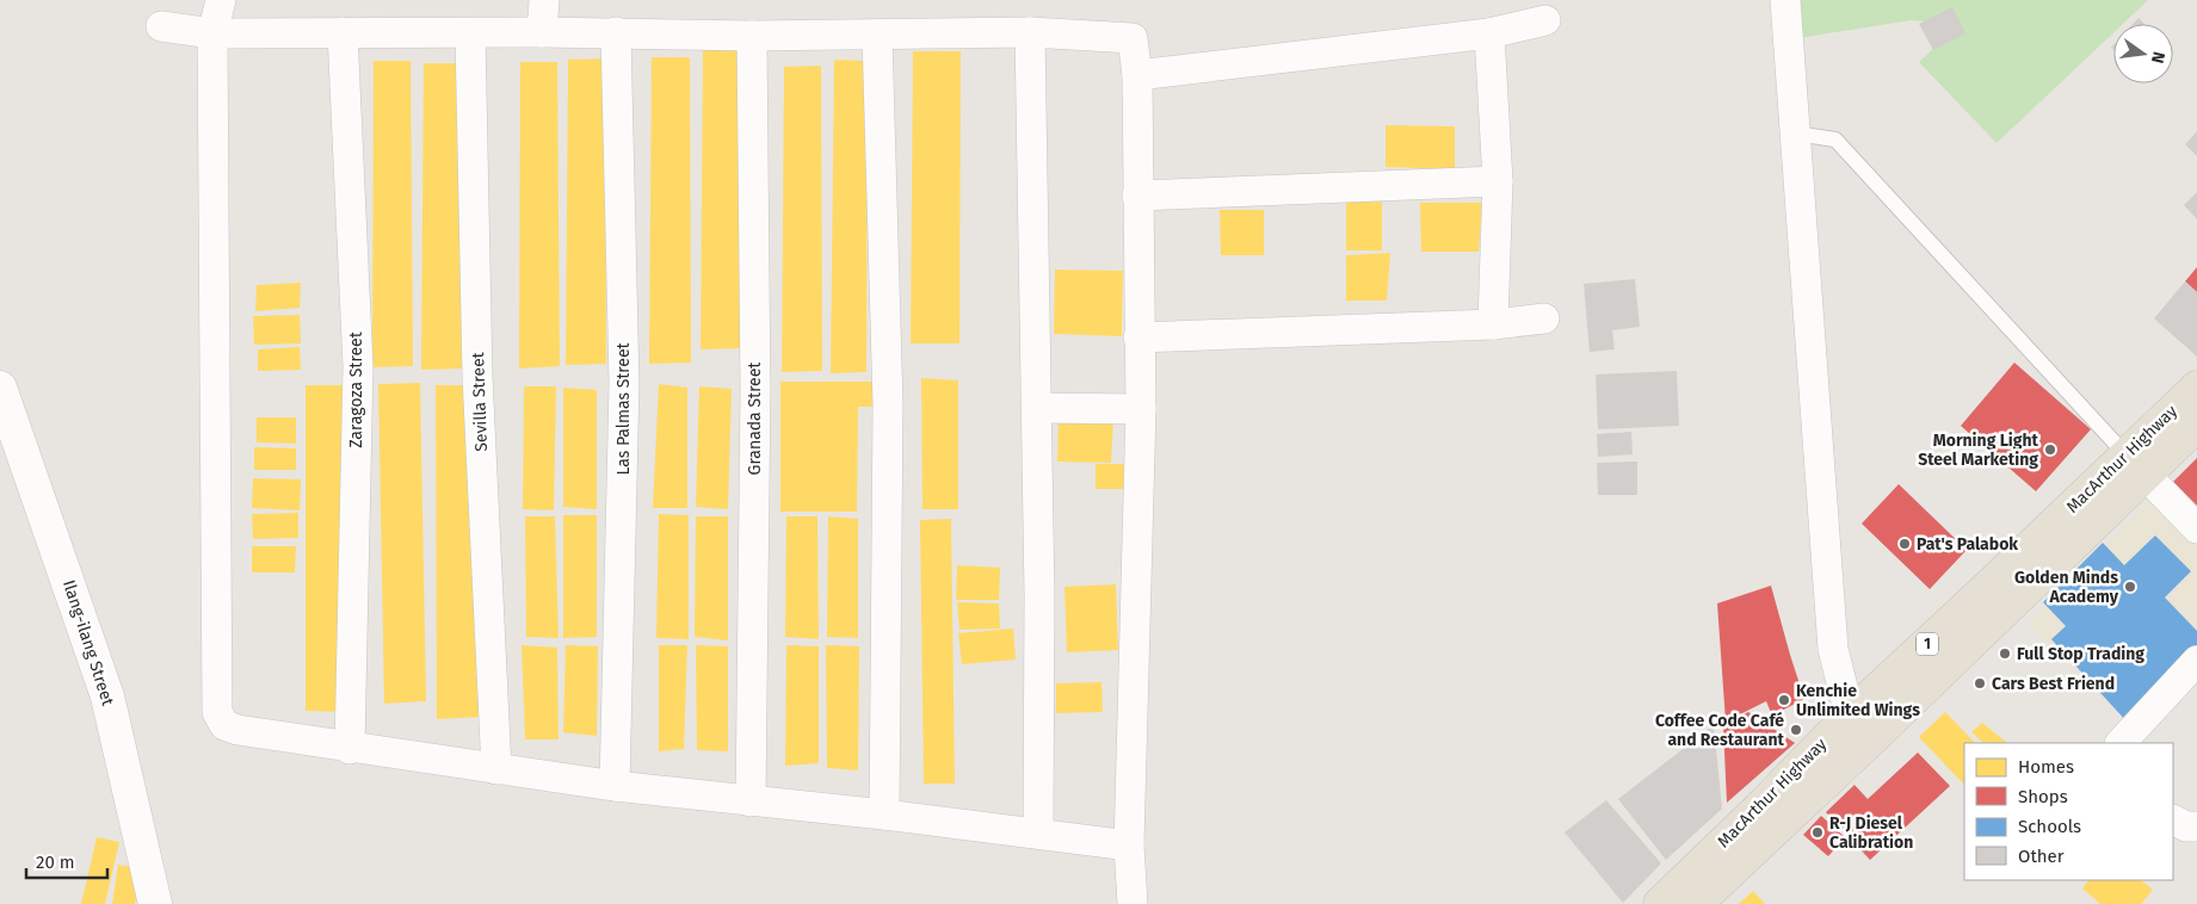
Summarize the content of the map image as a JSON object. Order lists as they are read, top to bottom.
{
  "streets": {
    "highway": ["MacArthur Highway", "1"],
    "street": [
      "Zaragoza Street",
      "Sevilla Street",
      "Las Palmas Street",
      "Granada Street",
      "Ilang-ilang Street"
    ]
  },
  "places": [
    "Morning Light Steel Marketing",
    "Pat's Palabok",
    "Golden Minds Academy",
    "Full Stop Trading",
    "Cars Best Friend",
    "Kenchie Unlimited Wings",
    "Coffee Code Café and Restaurant",
    "R-J Diesel Calibration"
  ],
  "legend": [
    "Homes",
    "Shops",
    "Schools",
    "Other"
  ],
  "scale_bar": "20 m",
  "north": "right"
}
